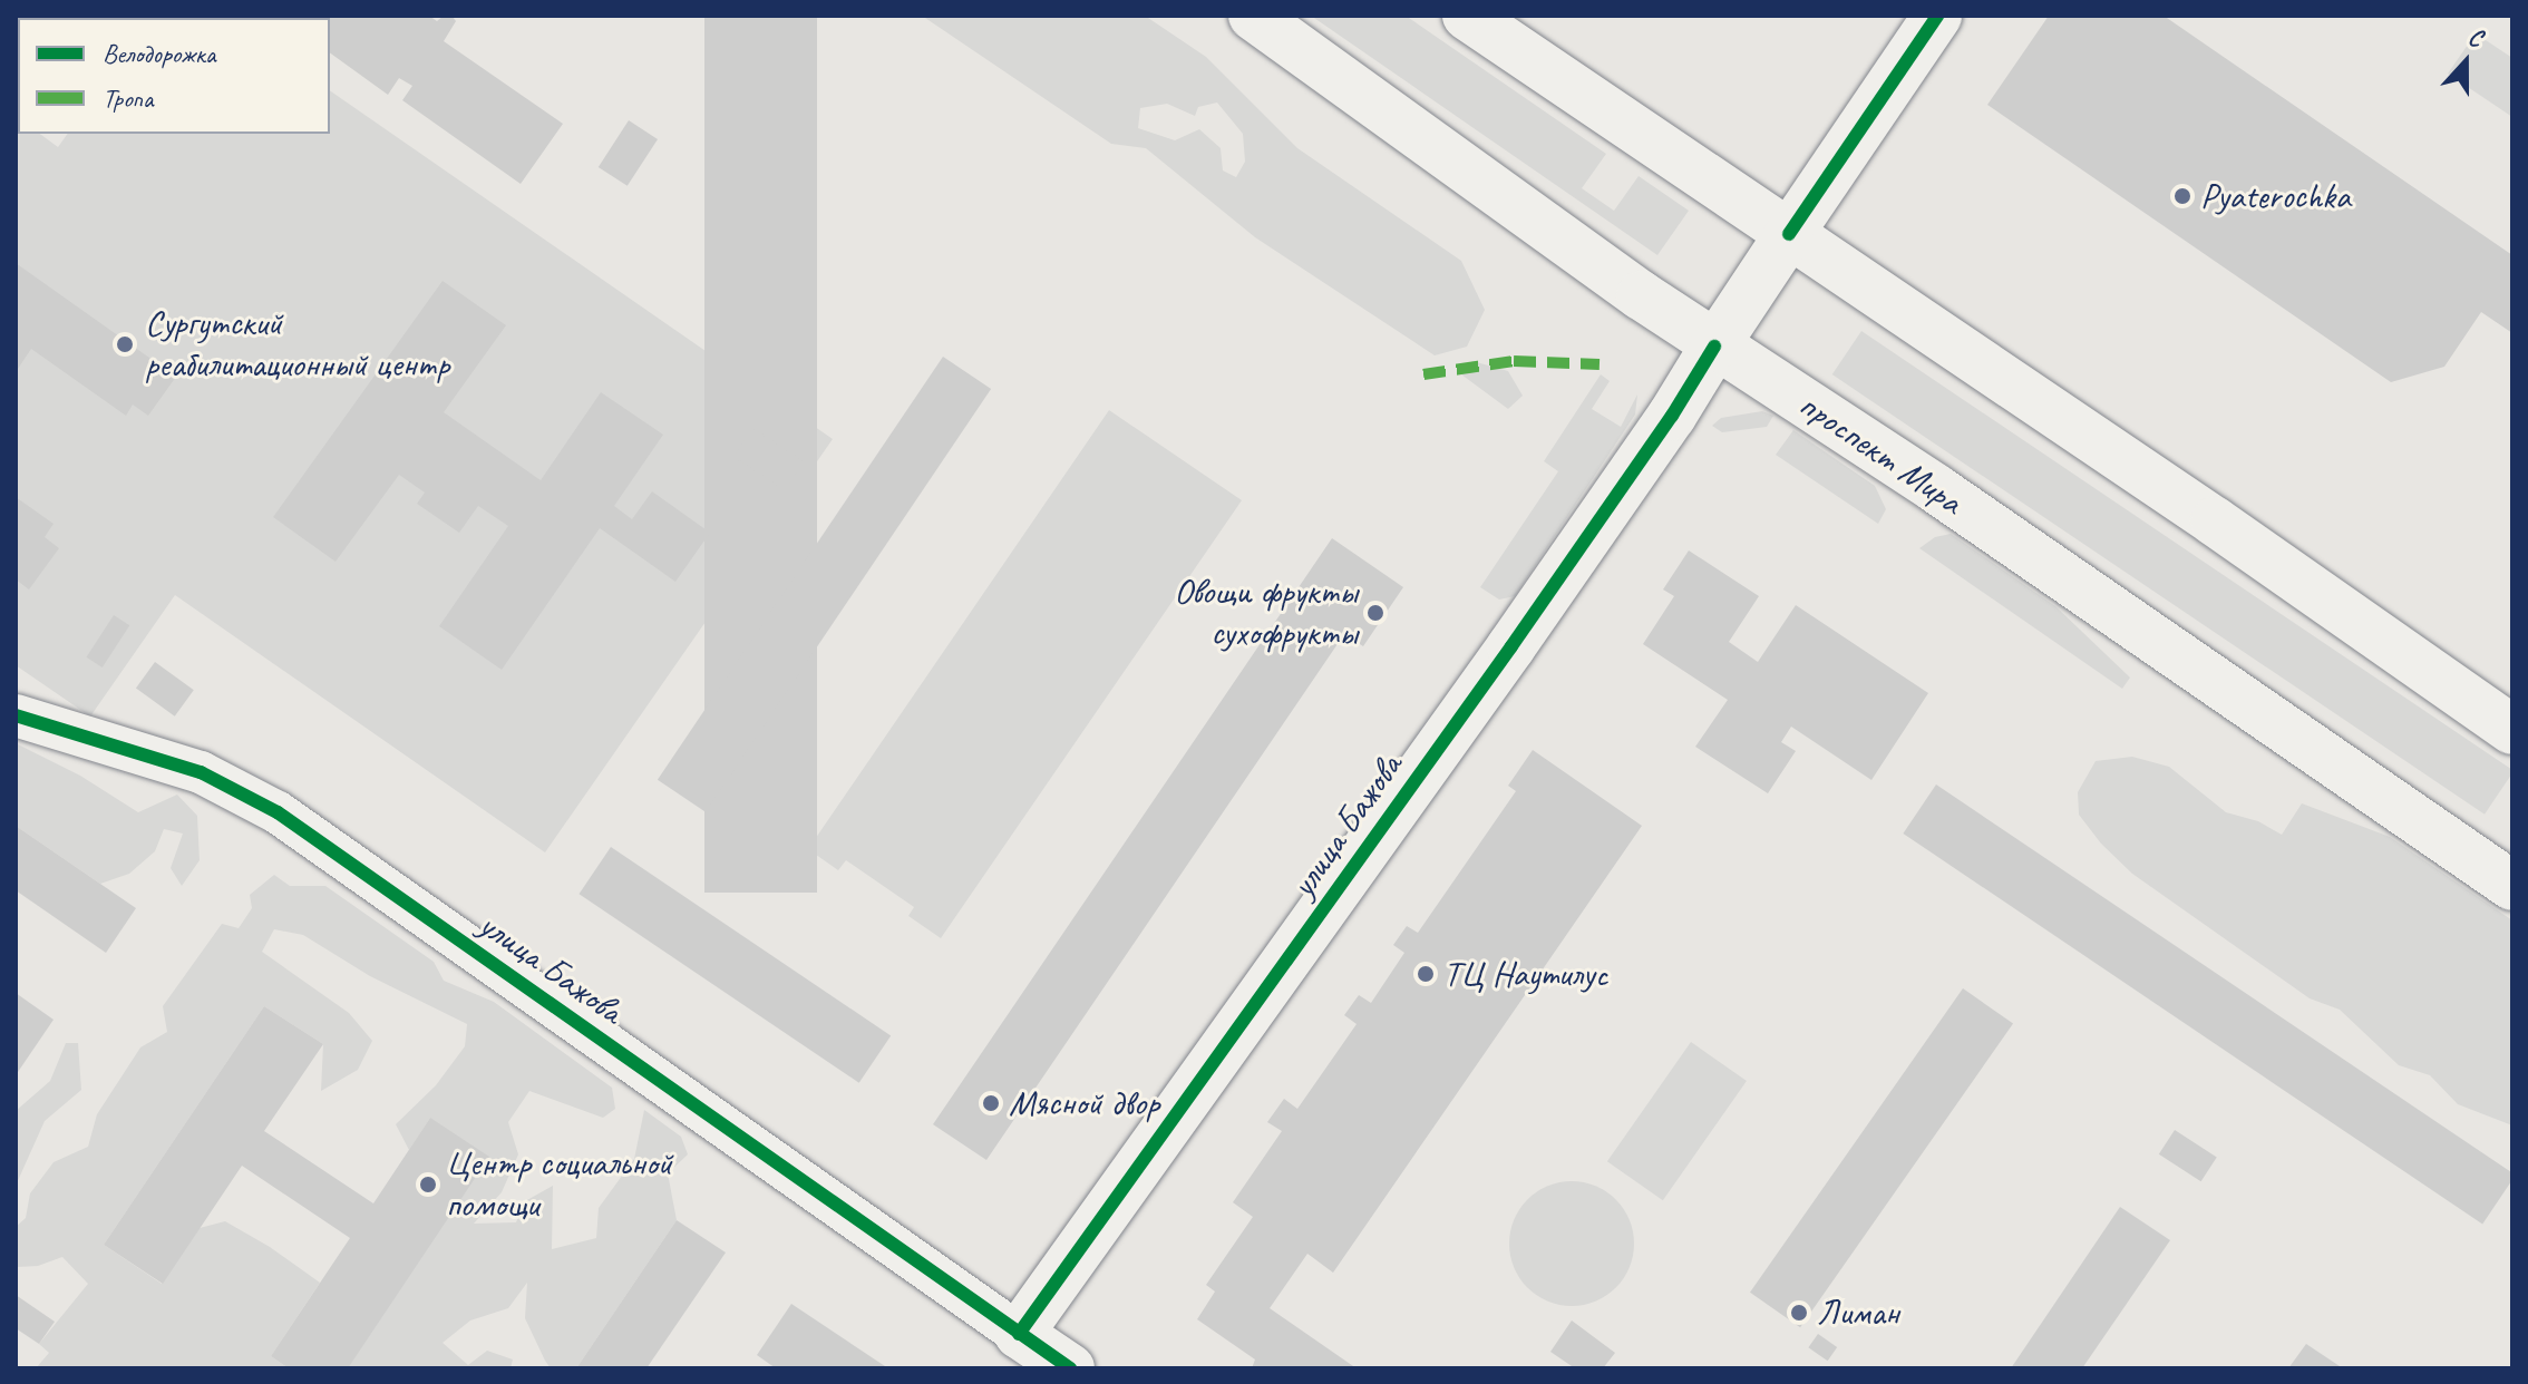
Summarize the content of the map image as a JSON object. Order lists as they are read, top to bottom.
{
  "streets": {
    "main road": ["проспект Мира", "улица Бажова"]
  },
  "crossings": [
    ["проспект Мира", "улица Бажова"]
  ],
  "places": [
    "Pyaterochka",
    "Сургутский реабилитационный центр",
    "Овощи фрукты сухофрукты",
    "ТЦ Наутилус",
    "Мясной двор",
    "Центр социальной помощи",
    "Лиман"
  ],
  "legend": ["Велодорожка", "Тропа"],
  "north": "top"
}
